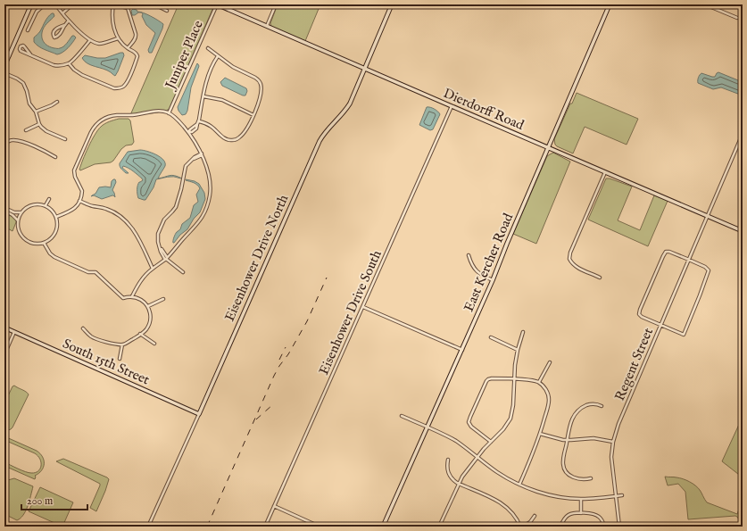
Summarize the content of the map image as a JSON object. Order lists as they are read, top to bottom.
{
  "streets": {
    "street": [
      "Juniper Place",
      "Dierdorff Road",
      "Eisenhower Drive North",
      "East Kercher Road",
      "Eisenhower Drive South",
      "South 15th Street",
      "Regent Street"
    ]
  },
  "crossings": [
    ["Juniper Place", "Dierdorff Road"],
    ["Dierdorff Road", "Eisenhower Drive North"],
    ["Dierdorff Road", "East Kercher Road"],
    ["Dierdorff Road", "Eisenhower Drive South"],
    ["Dierdorff Road", "Regent Street"],
    ["Eisenhower Drive North", "South 15th Street"]
  ],
  "scale_bar": "200 m"
}
